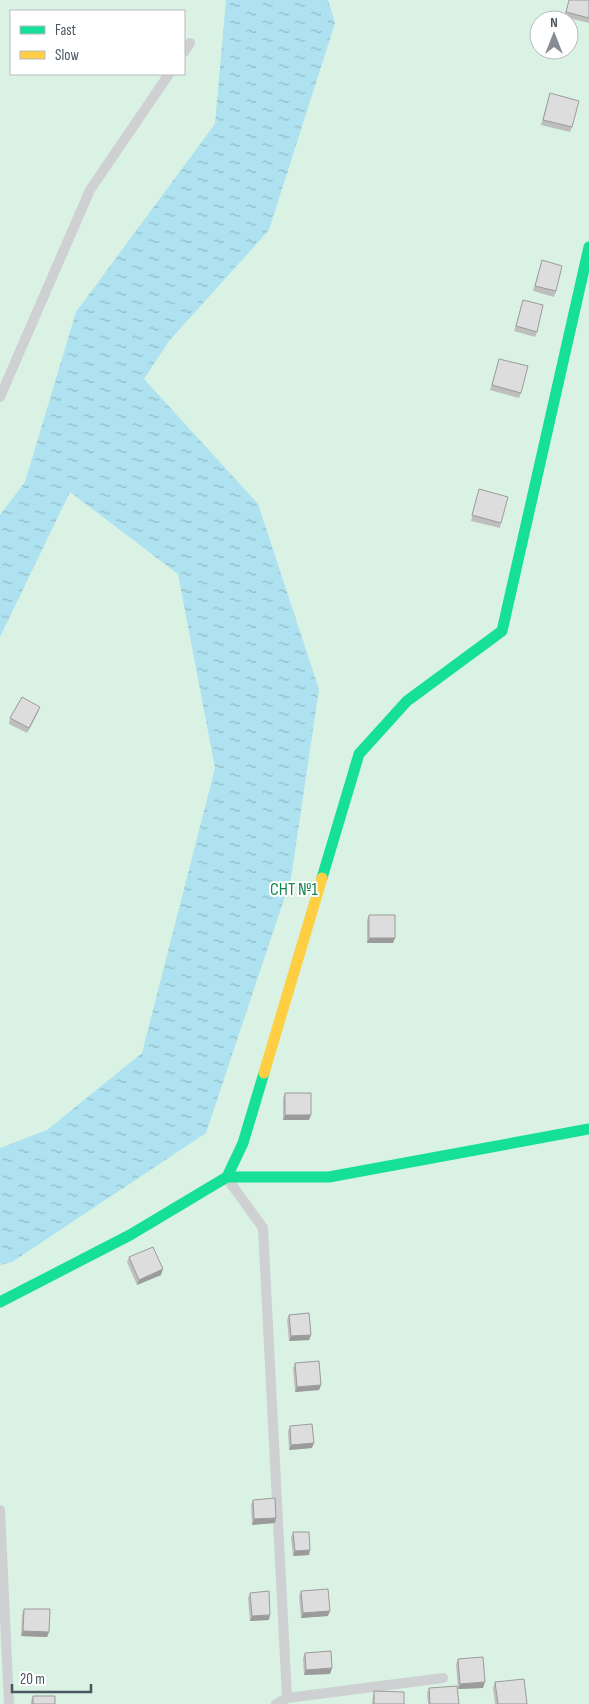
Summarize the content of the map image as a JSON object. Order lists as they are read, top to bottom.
{
  "parks": ["СНТ №1"],
  "legend": ["Fast", "Slow"],
  "scale_bar": "20 m",
  "north": "top"
}
